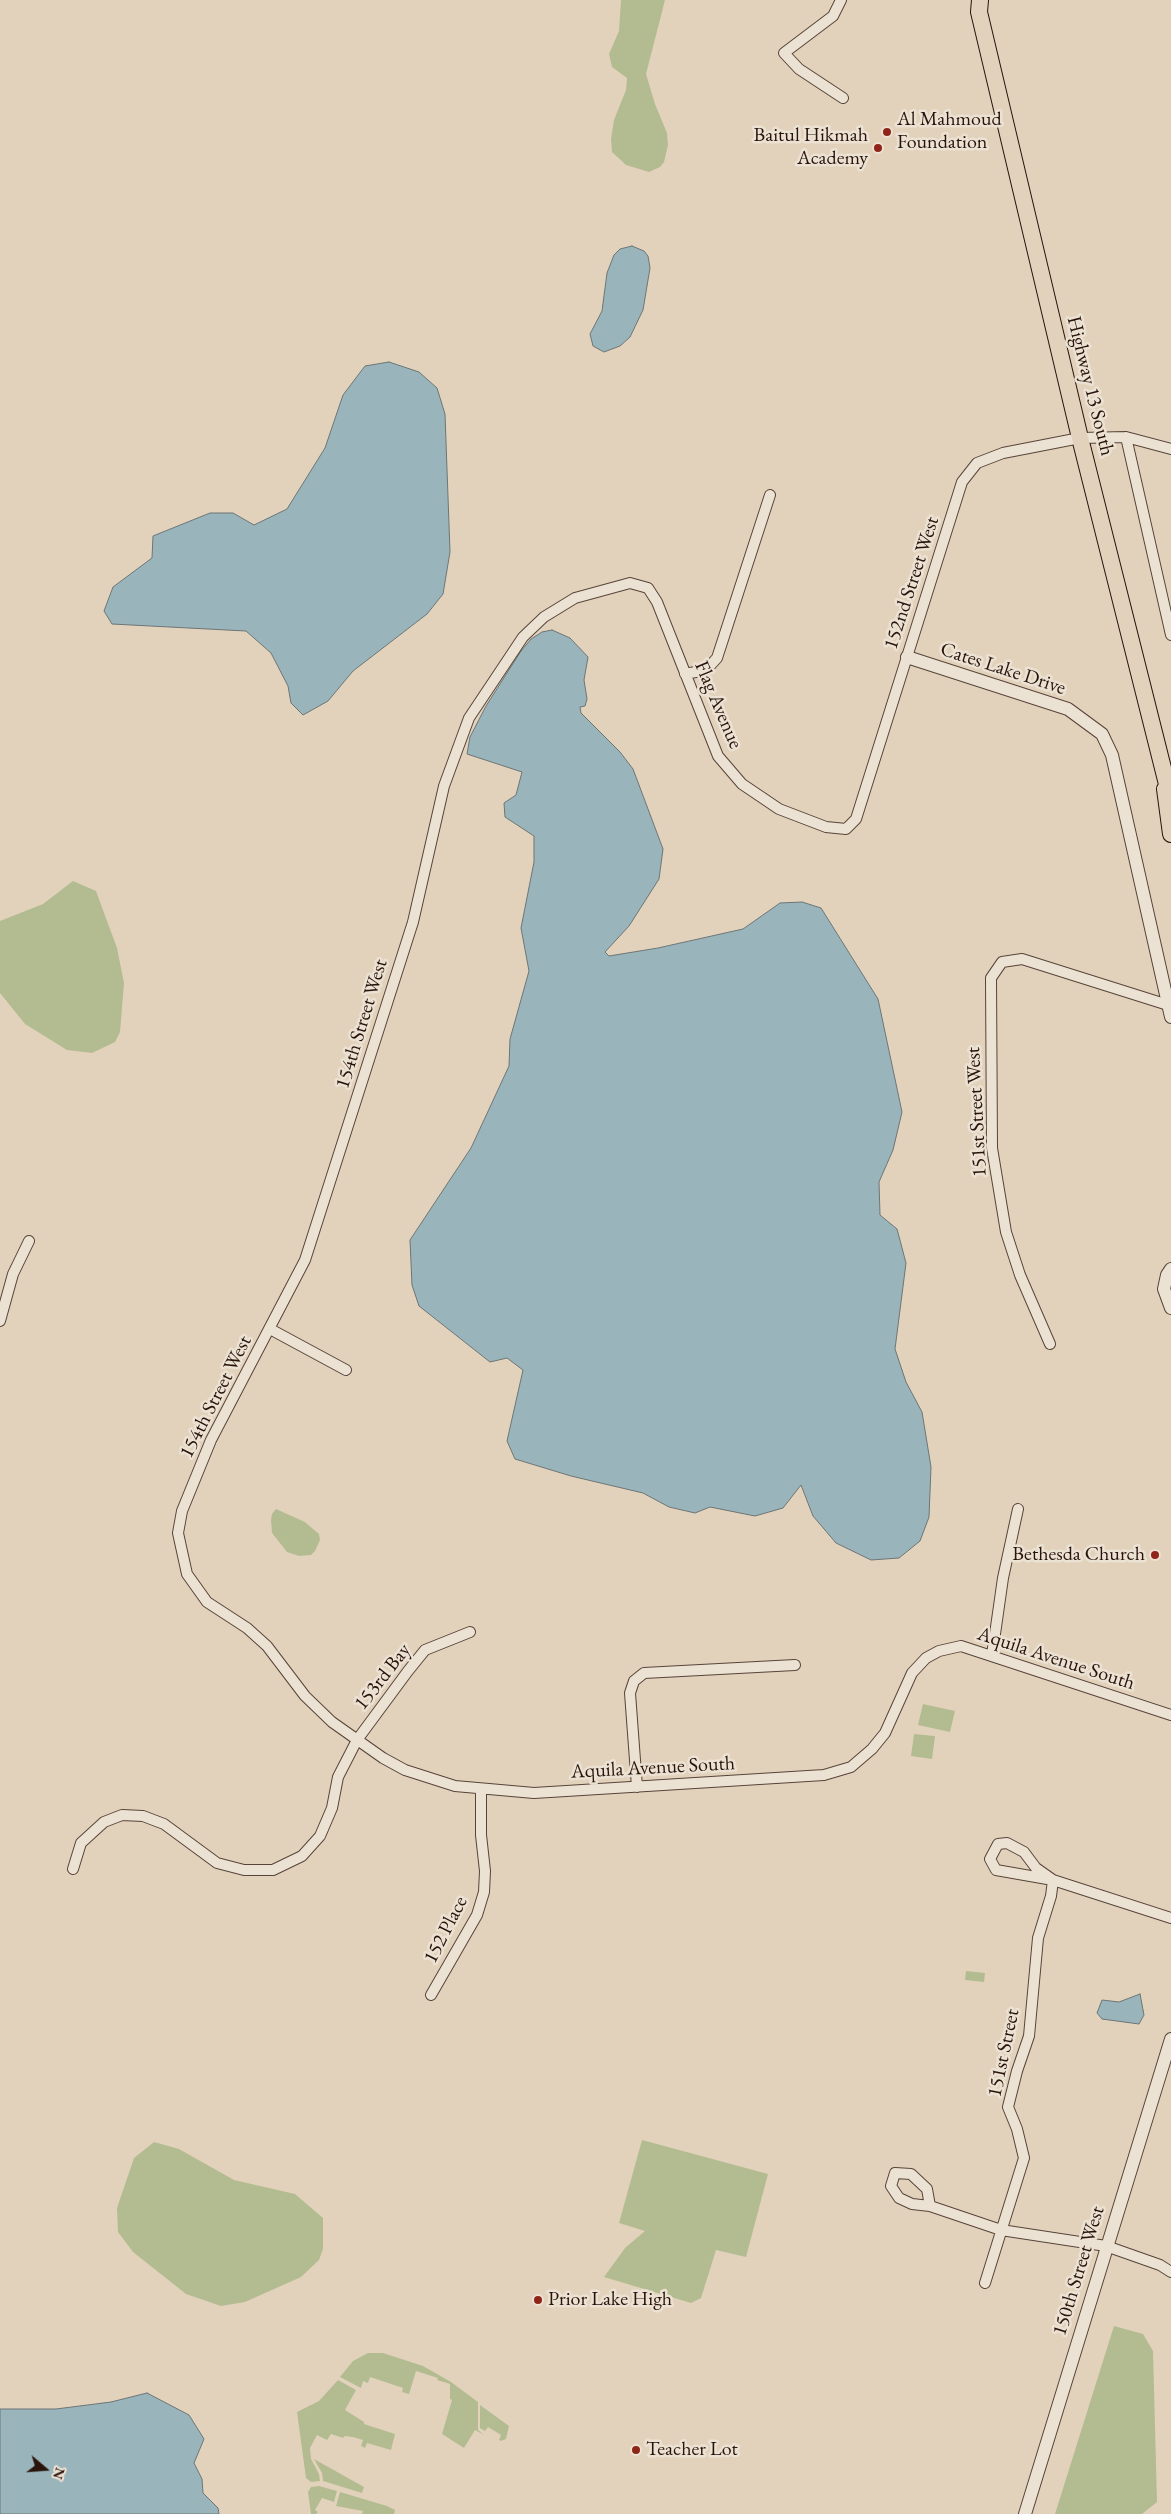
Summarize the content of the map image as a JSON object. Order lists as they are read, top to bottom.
{
  "streets": {
    "main road": ["Highway 13 South"],
    "street": [
      "152nd Street West",
      "Cates Lake Drive",
      "Flag Avenue",
      "154th Street West",
      "151st Street West",
      "Aquila Avenue South",
      "153rd Bay",
      "152 Place",
      "151st Street",
      "150th Street West"
    ]
  },
  "crossings": [
    ["Highway 13 South", "152nd Street West"],
    ["152nd Street West", "Cates Lake Drive"],
    ["152nd Street West", "Flag Avenue"],
    ["Cates Lake Drive", "151st Street West"],
    ["Flag Avenue", "154th Street West"],
    ["154th Street West", "Aquila Avenue South"],
    ["Aquila Avenue South", "153rd Bay"],
    ["Aquila Avenue South", "152 Place"]
  ],
  "places": [
    "Al Mahmoud Foundation",
    "Baitul Hikmah Academy",
    "Bethesda Church",
    "Prior Lake High",
    "Teacher Lot"
  ],
  "north": "right"
}
